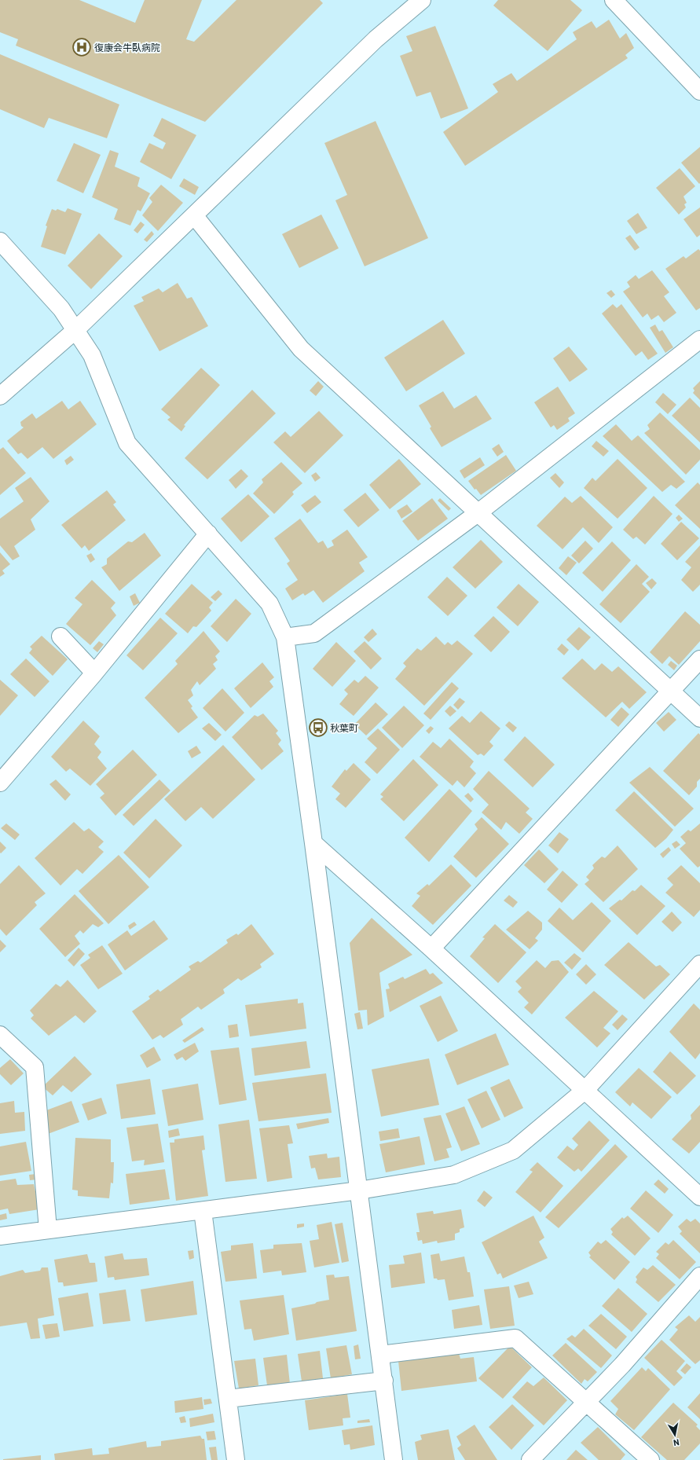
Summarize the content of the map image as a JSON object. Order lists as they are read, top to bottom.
{
  "places": {
    "hospital": ["復康会牛臥病院"],
    "bus stop": ["秋葉町"]
  },
  "north": "bottom"
}
